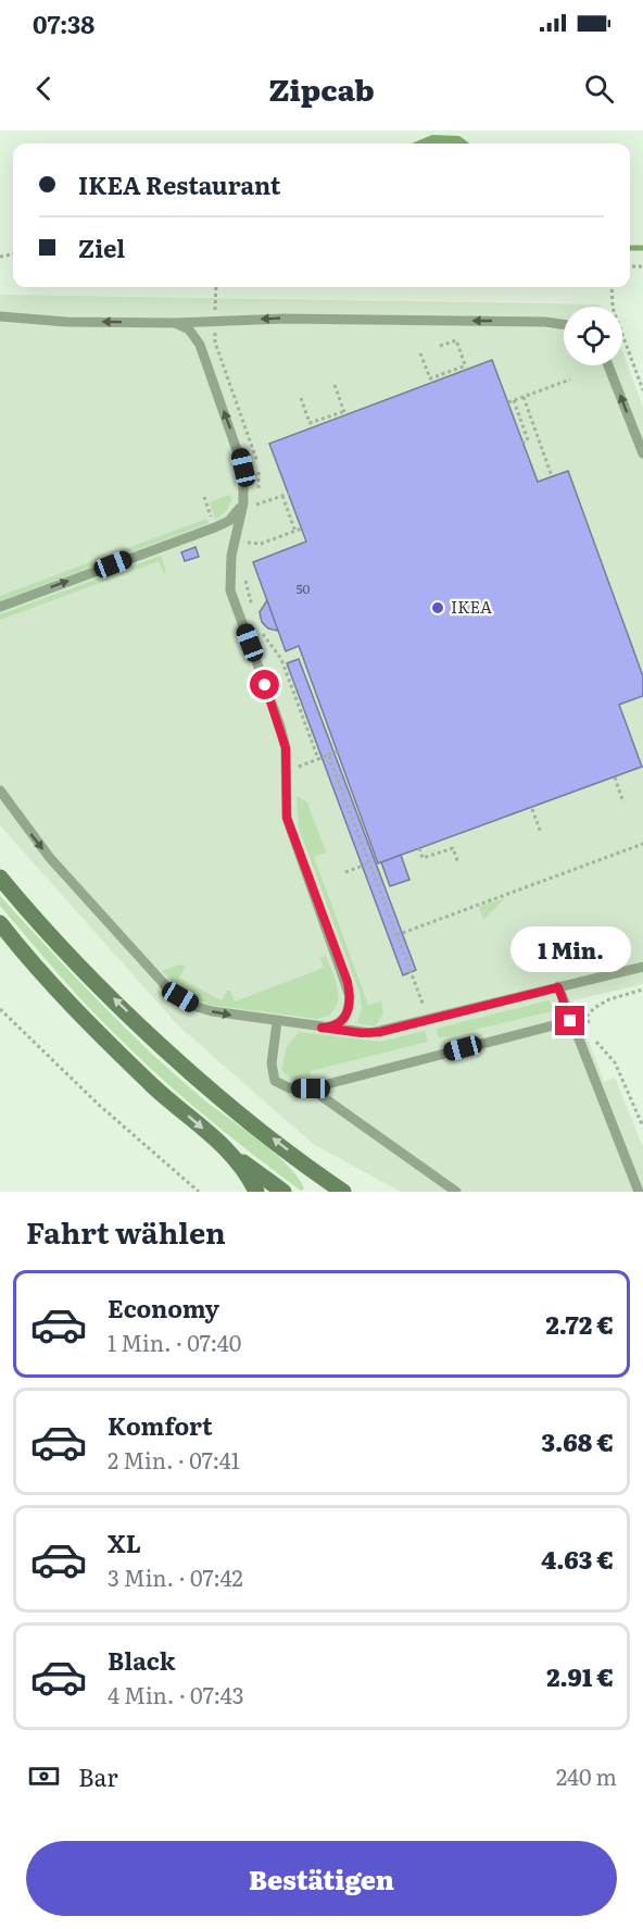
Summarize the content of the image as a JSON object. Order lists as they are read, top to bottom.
{
  "places": ["IKEA"],
  "house_numbers": ["50"],
  "page": {
    "status": "07:38",
    "header": "Zipcab",
    "banner": ["IKEA Restaurant", "Ziel"],
    "bubble": "1 Min.",
    "heading": "Fahrt wählen",
    "list": [
      {
        "name": "Economy",
        "note": "1 Min. · 07:40",
        "value": "2.72 €"
      },
      {
        "name": "Komfort",
        "note": "2 Min. · 07:41",
        "value": "3.68 €"
      },
      {
        "name": "XL",
        "note": "3 Min. · 07:42",
        "value": "4.63 €"
      },
      {
        "name": "Black",
        "note": "4 Min. · 07:43",
        "value": "2.91 €"
      }
    ],
    "pay": ["Bar", "240 m"],
    "buttons": "Bestätigen"
  }
}
